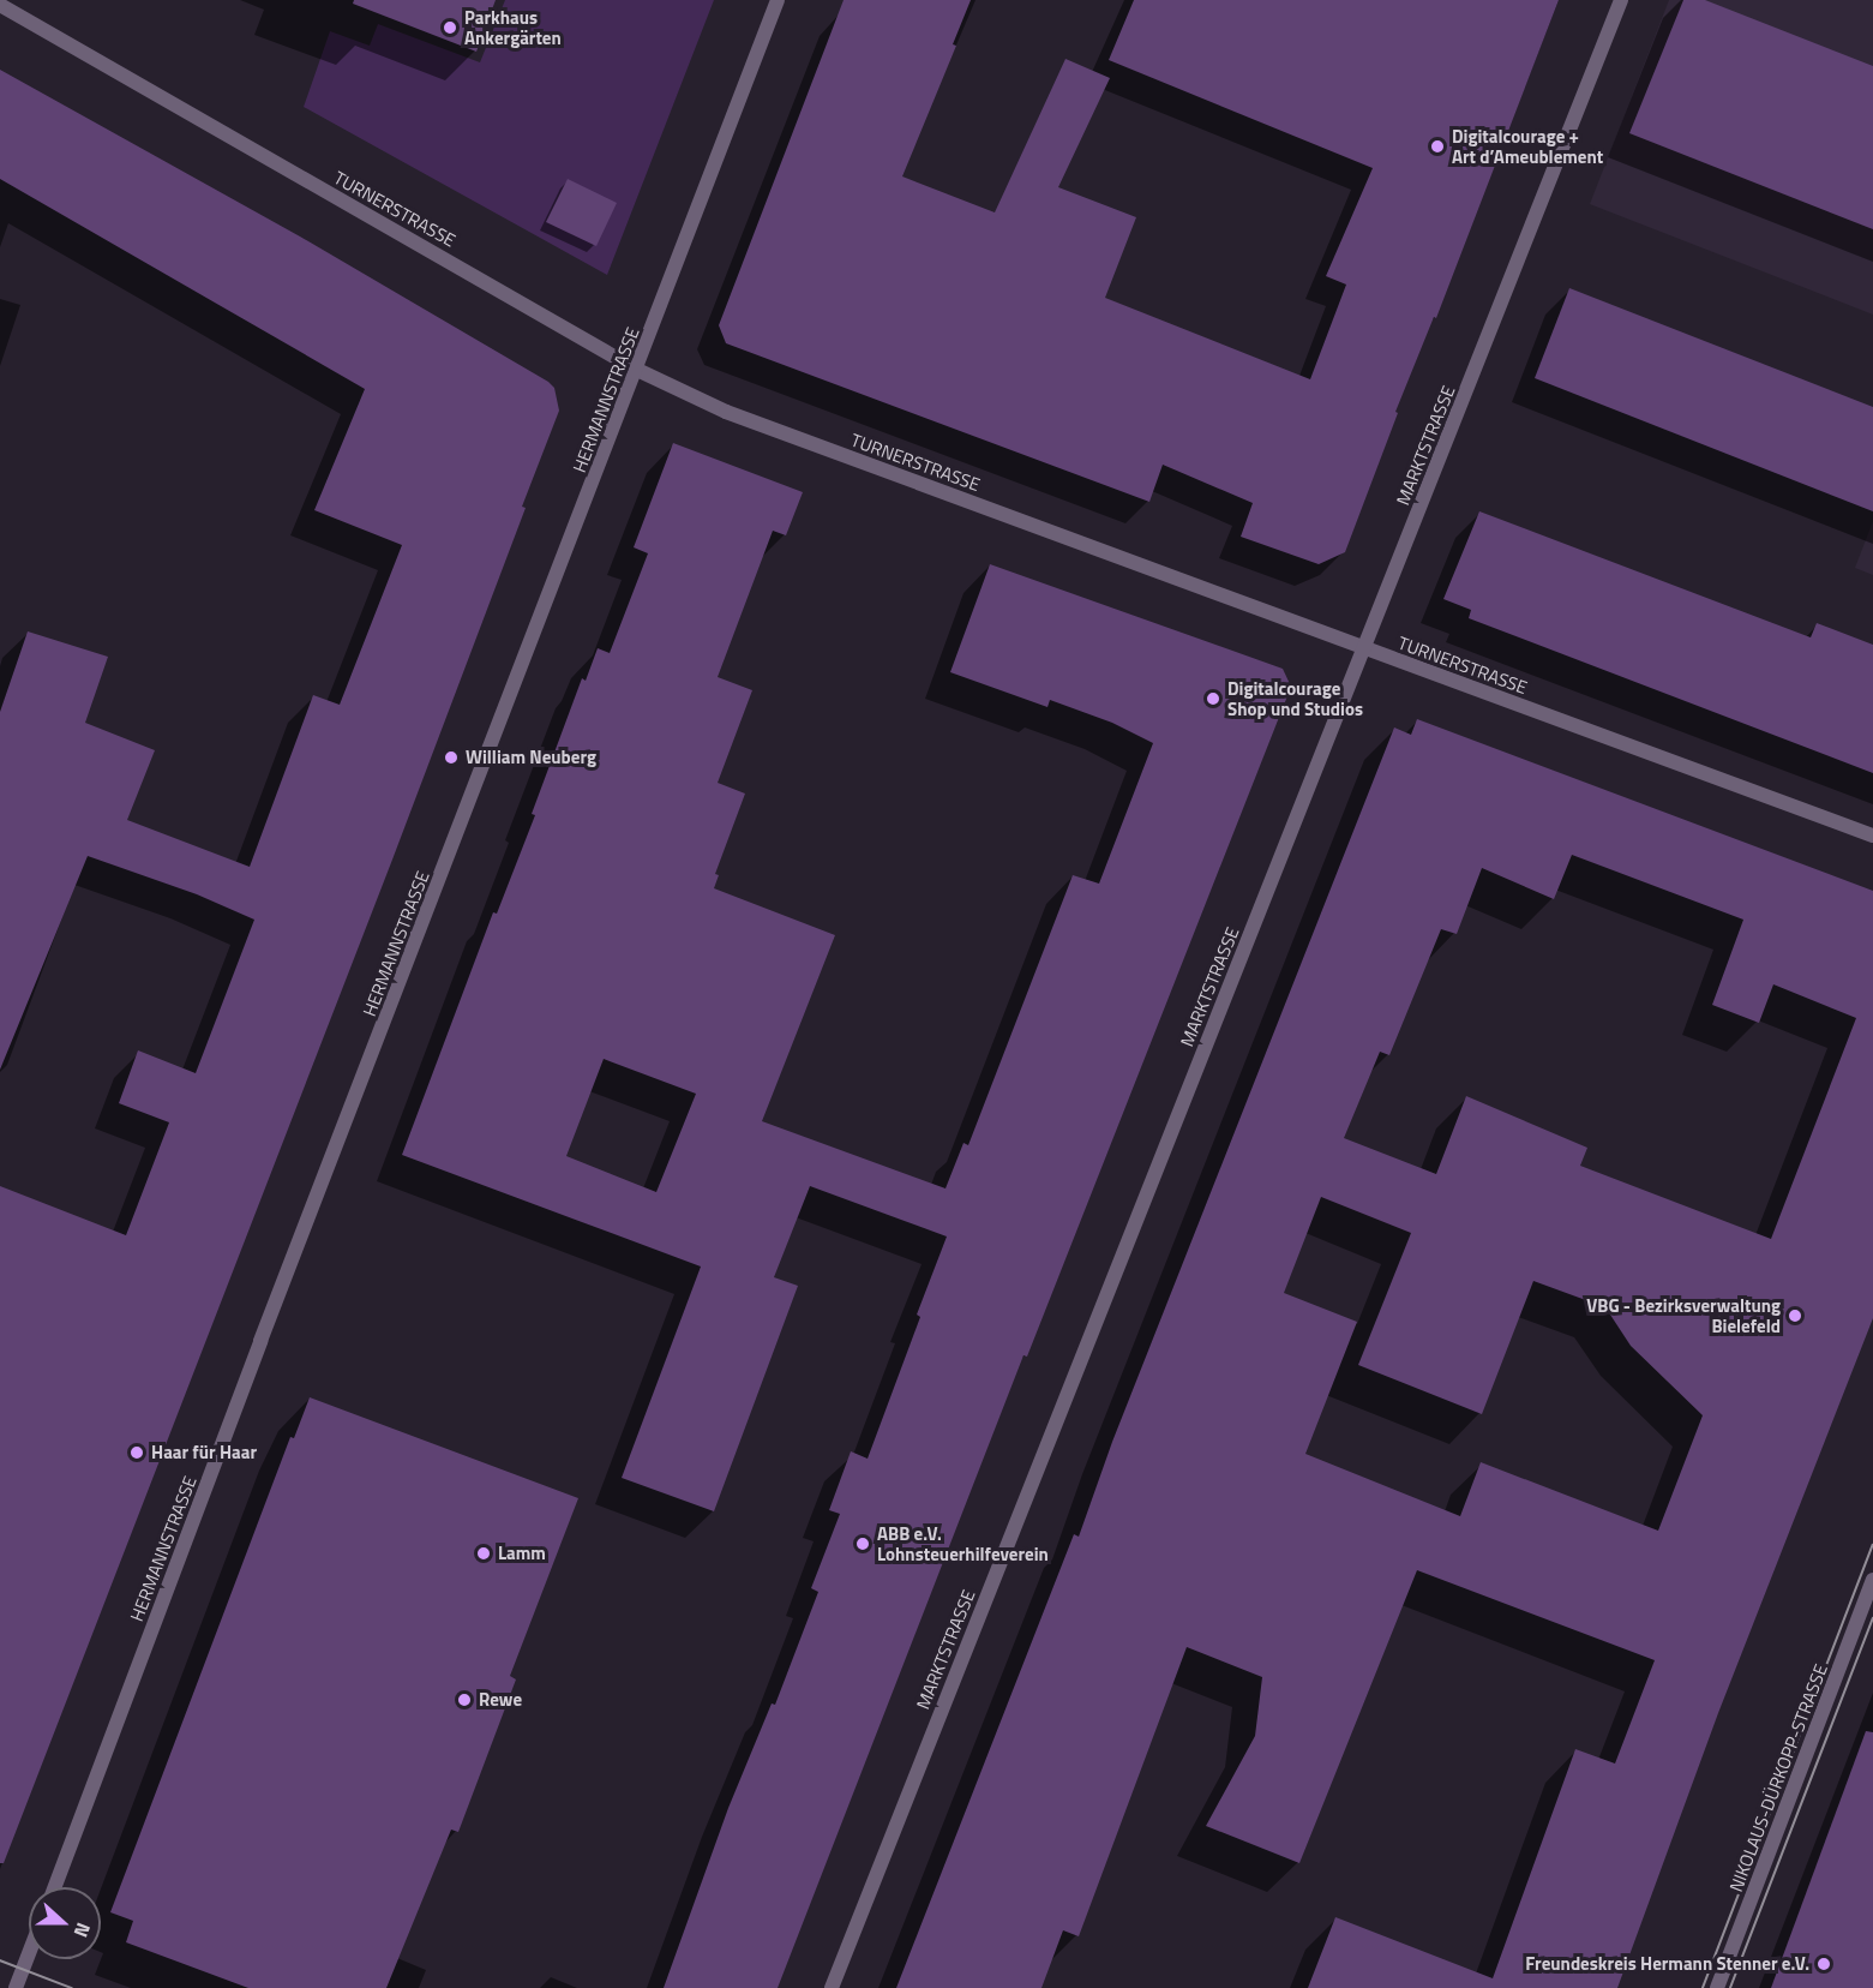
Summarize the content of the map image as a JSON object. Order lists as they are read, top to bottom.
{
  "streets": {
    "street": [
      "TURNERSTRASSE",
      "HERMANNSTRASSE",
      "MARKTSTRASSE",
      "NIKOLAUS-DÜRKOPP-STRASSE"
    ]
  },
  "crossings": [
    ["TURNERSTRASSE", "HERMANNSTRASSE"],
    ["TURNERSTRASSE", "MARKTSTRASSE"]
  ],
  "places": [
    "Parkhaus Ankergärten",
    "Digitalcourage + Art d’Ameublement",
    "Digitalcourage Shop und Studios",
    "William Neuberg",
    "VBG - Bezirksverwaltung Bielefeld",
    "Haar für Haar",
    "ABB e.V. Lohnsteuerhilfeverein",
    "Lamm",
    "Rewe",
    "Freundeskreis Hermann Stenner e.V."
  ],
  "north": "right"
}
